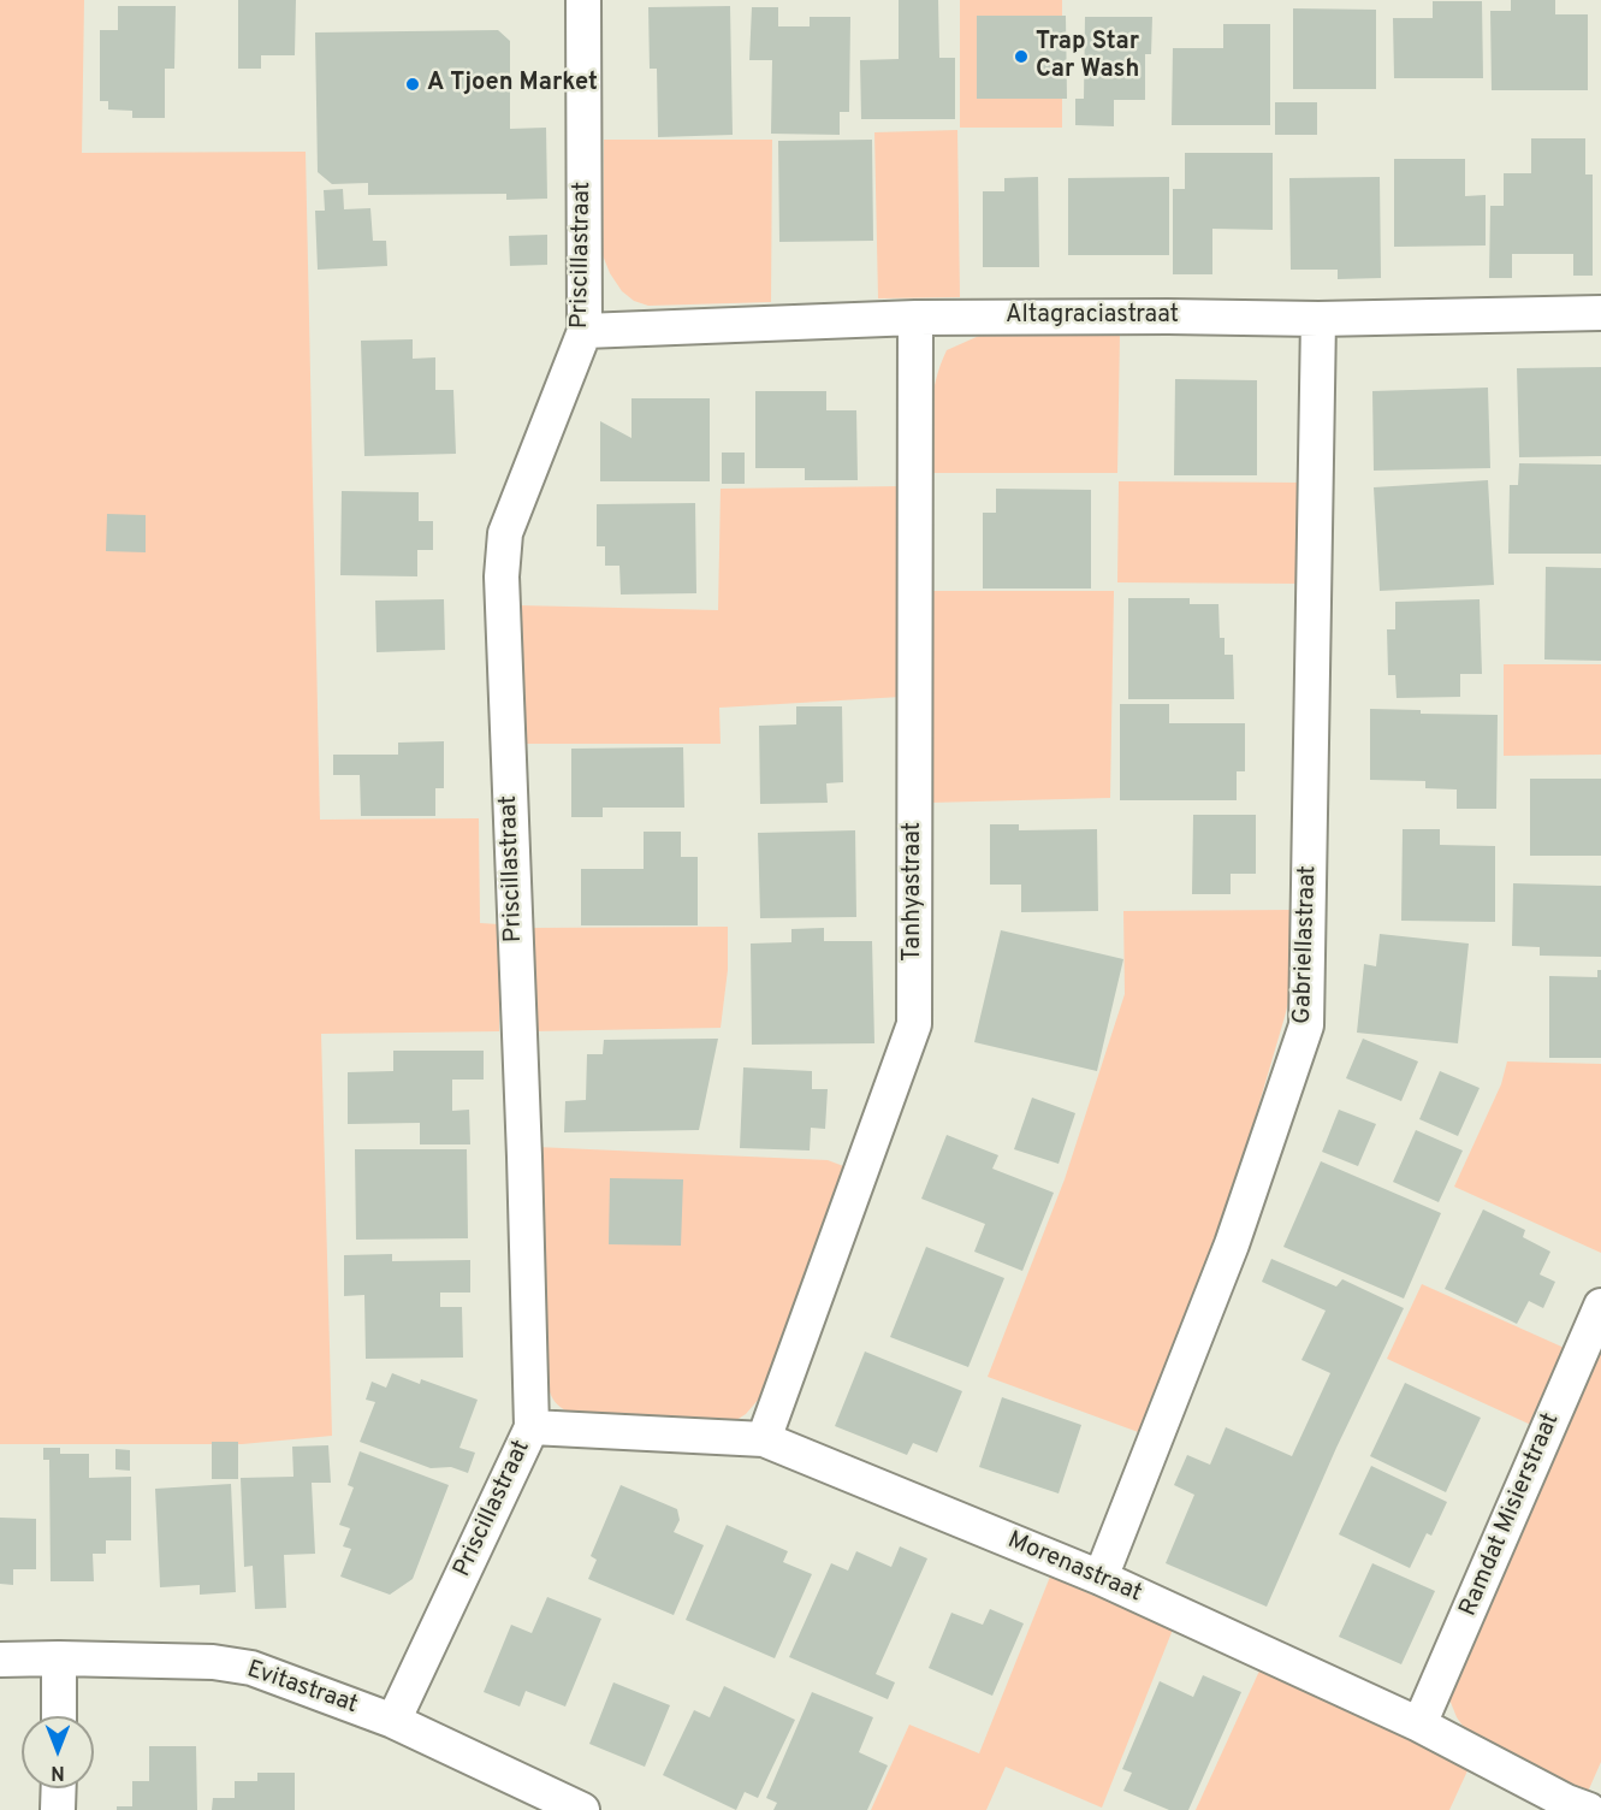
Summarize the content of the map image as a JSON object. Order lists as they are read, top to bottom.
{
  "streets": {
    "street": [
      "Priscillastraat",
      "Altagraciastraat",
      "Tanhyastraat",
      "Gabriellastraat",
      "Ramdat Misierstraat",
      "Morenastraat",
      "Evitastraat"
    ]
  },
  "crossings": [
    ["Priscillastraat", "Altagraciastraat"],
    ["Priscillastraat", "Morenastraat"],
    ["Priscillastraat", "Evitastraat"],
    ["Altagraciastraat", "Tanhyastraat"],
    ["Altagraciastraat", "Gabriellastraat"],
    ["Tanhyastraat", "Morenastraat"],
    ["Gabriellastraat", "Morenastraat"],
    ["Ramdat Misierstraat", "Morenastraat"]
  ],
  "places": ["Trap Star Car Wash", "A Tjoen Market"],
  "north": "bottom"
}
